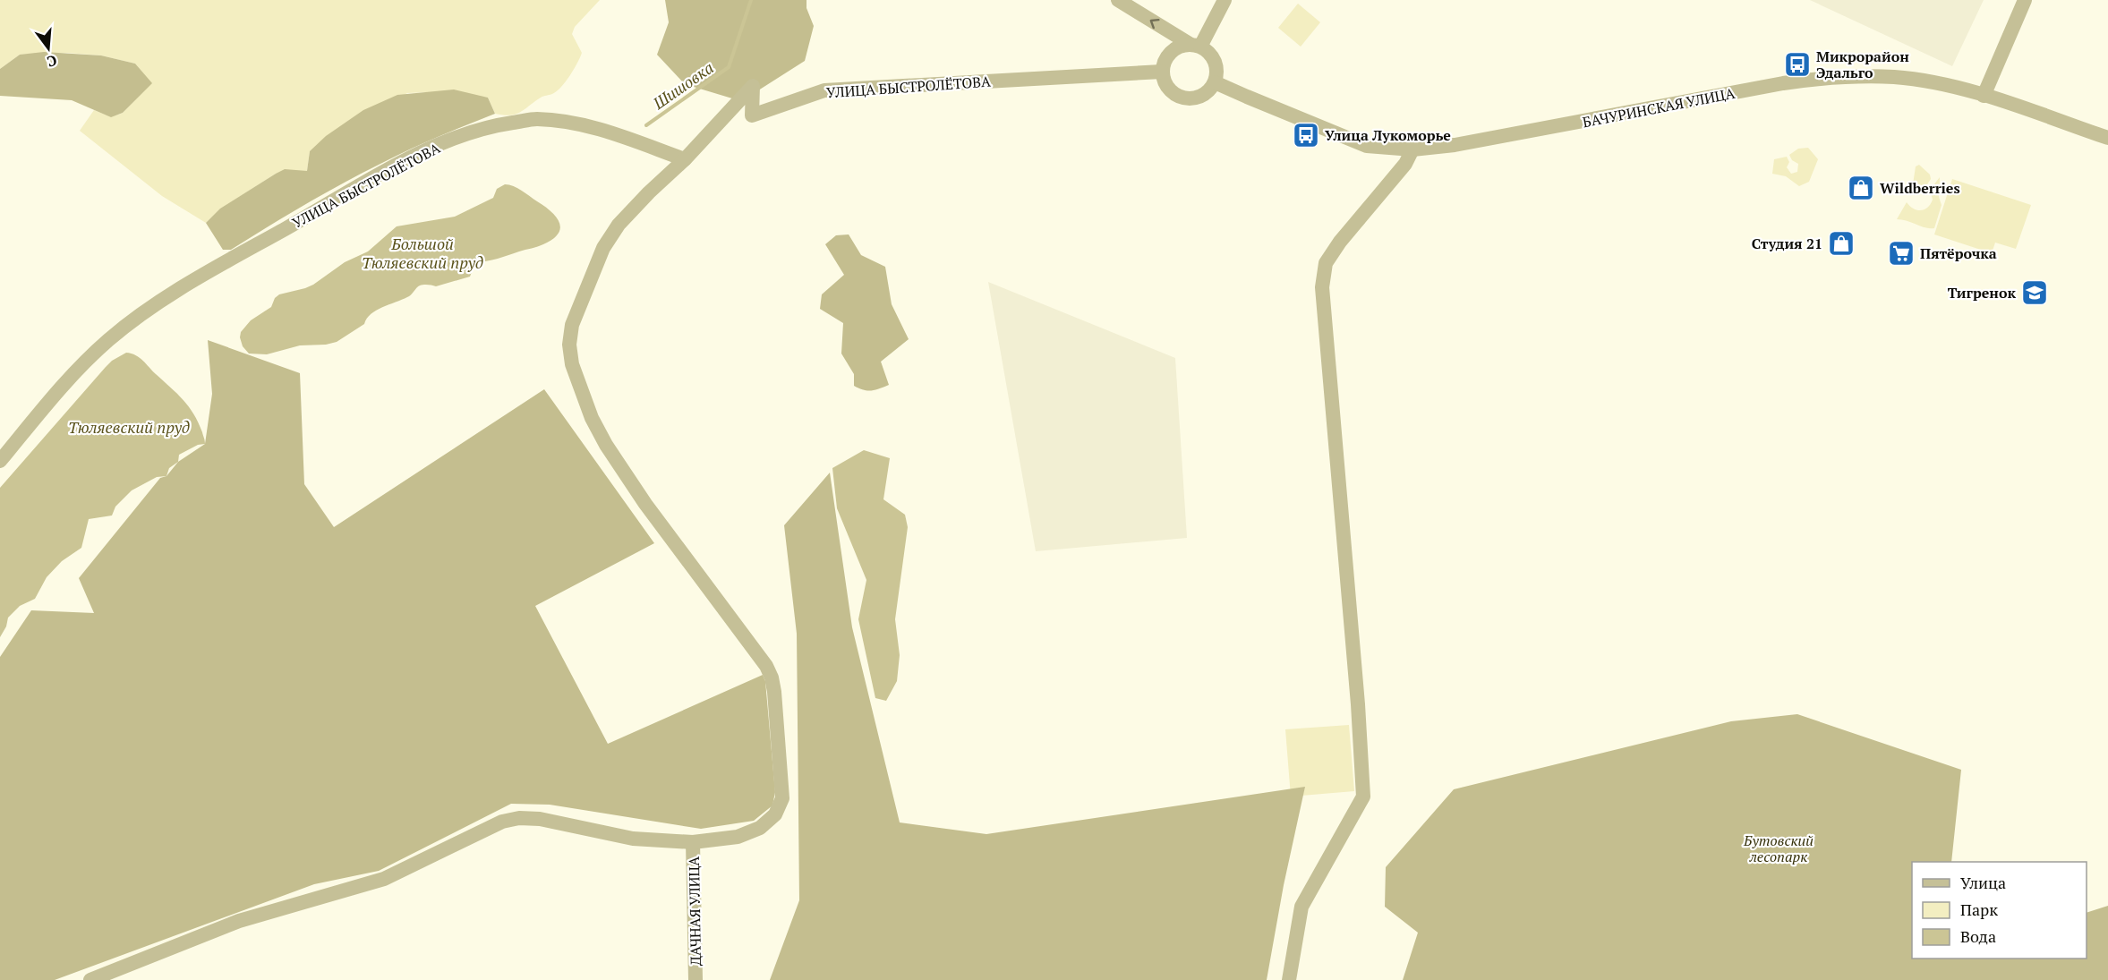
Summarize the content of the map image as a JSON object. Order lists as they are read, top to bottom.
{
  "streets": {
    "street": ["УЛИЦА БЫСТРОЛЁТОВА", "БАЧУРИНСКАЯ УЛИЦА", "ДАЧНАЯ УЛИЦА"]
  },
  "crossings": [
    ["УЛИЦА БЫСТРОЛЁТОВА", "БАЧУРИНСКАЯ УЛИЦА"]
  ],
  "water": ["Шишовка", "Большой Тюляевский пруд", "Тюляевский пруд"],
  "parks": ["Бутовский лесопарк"],
  "places": {
    "bus stop": ["Микрорайон Эдальго", "Улица Лукоморье"],
    "shop": ["Wildberries", "Студия 21"],
    "supermarket": ["Пятёрочка"],
    "school or university": ["Тигренок"]
  },
  "legend": ["Улица", "Парк", "Вода"],
  "north": "bottom"
}
